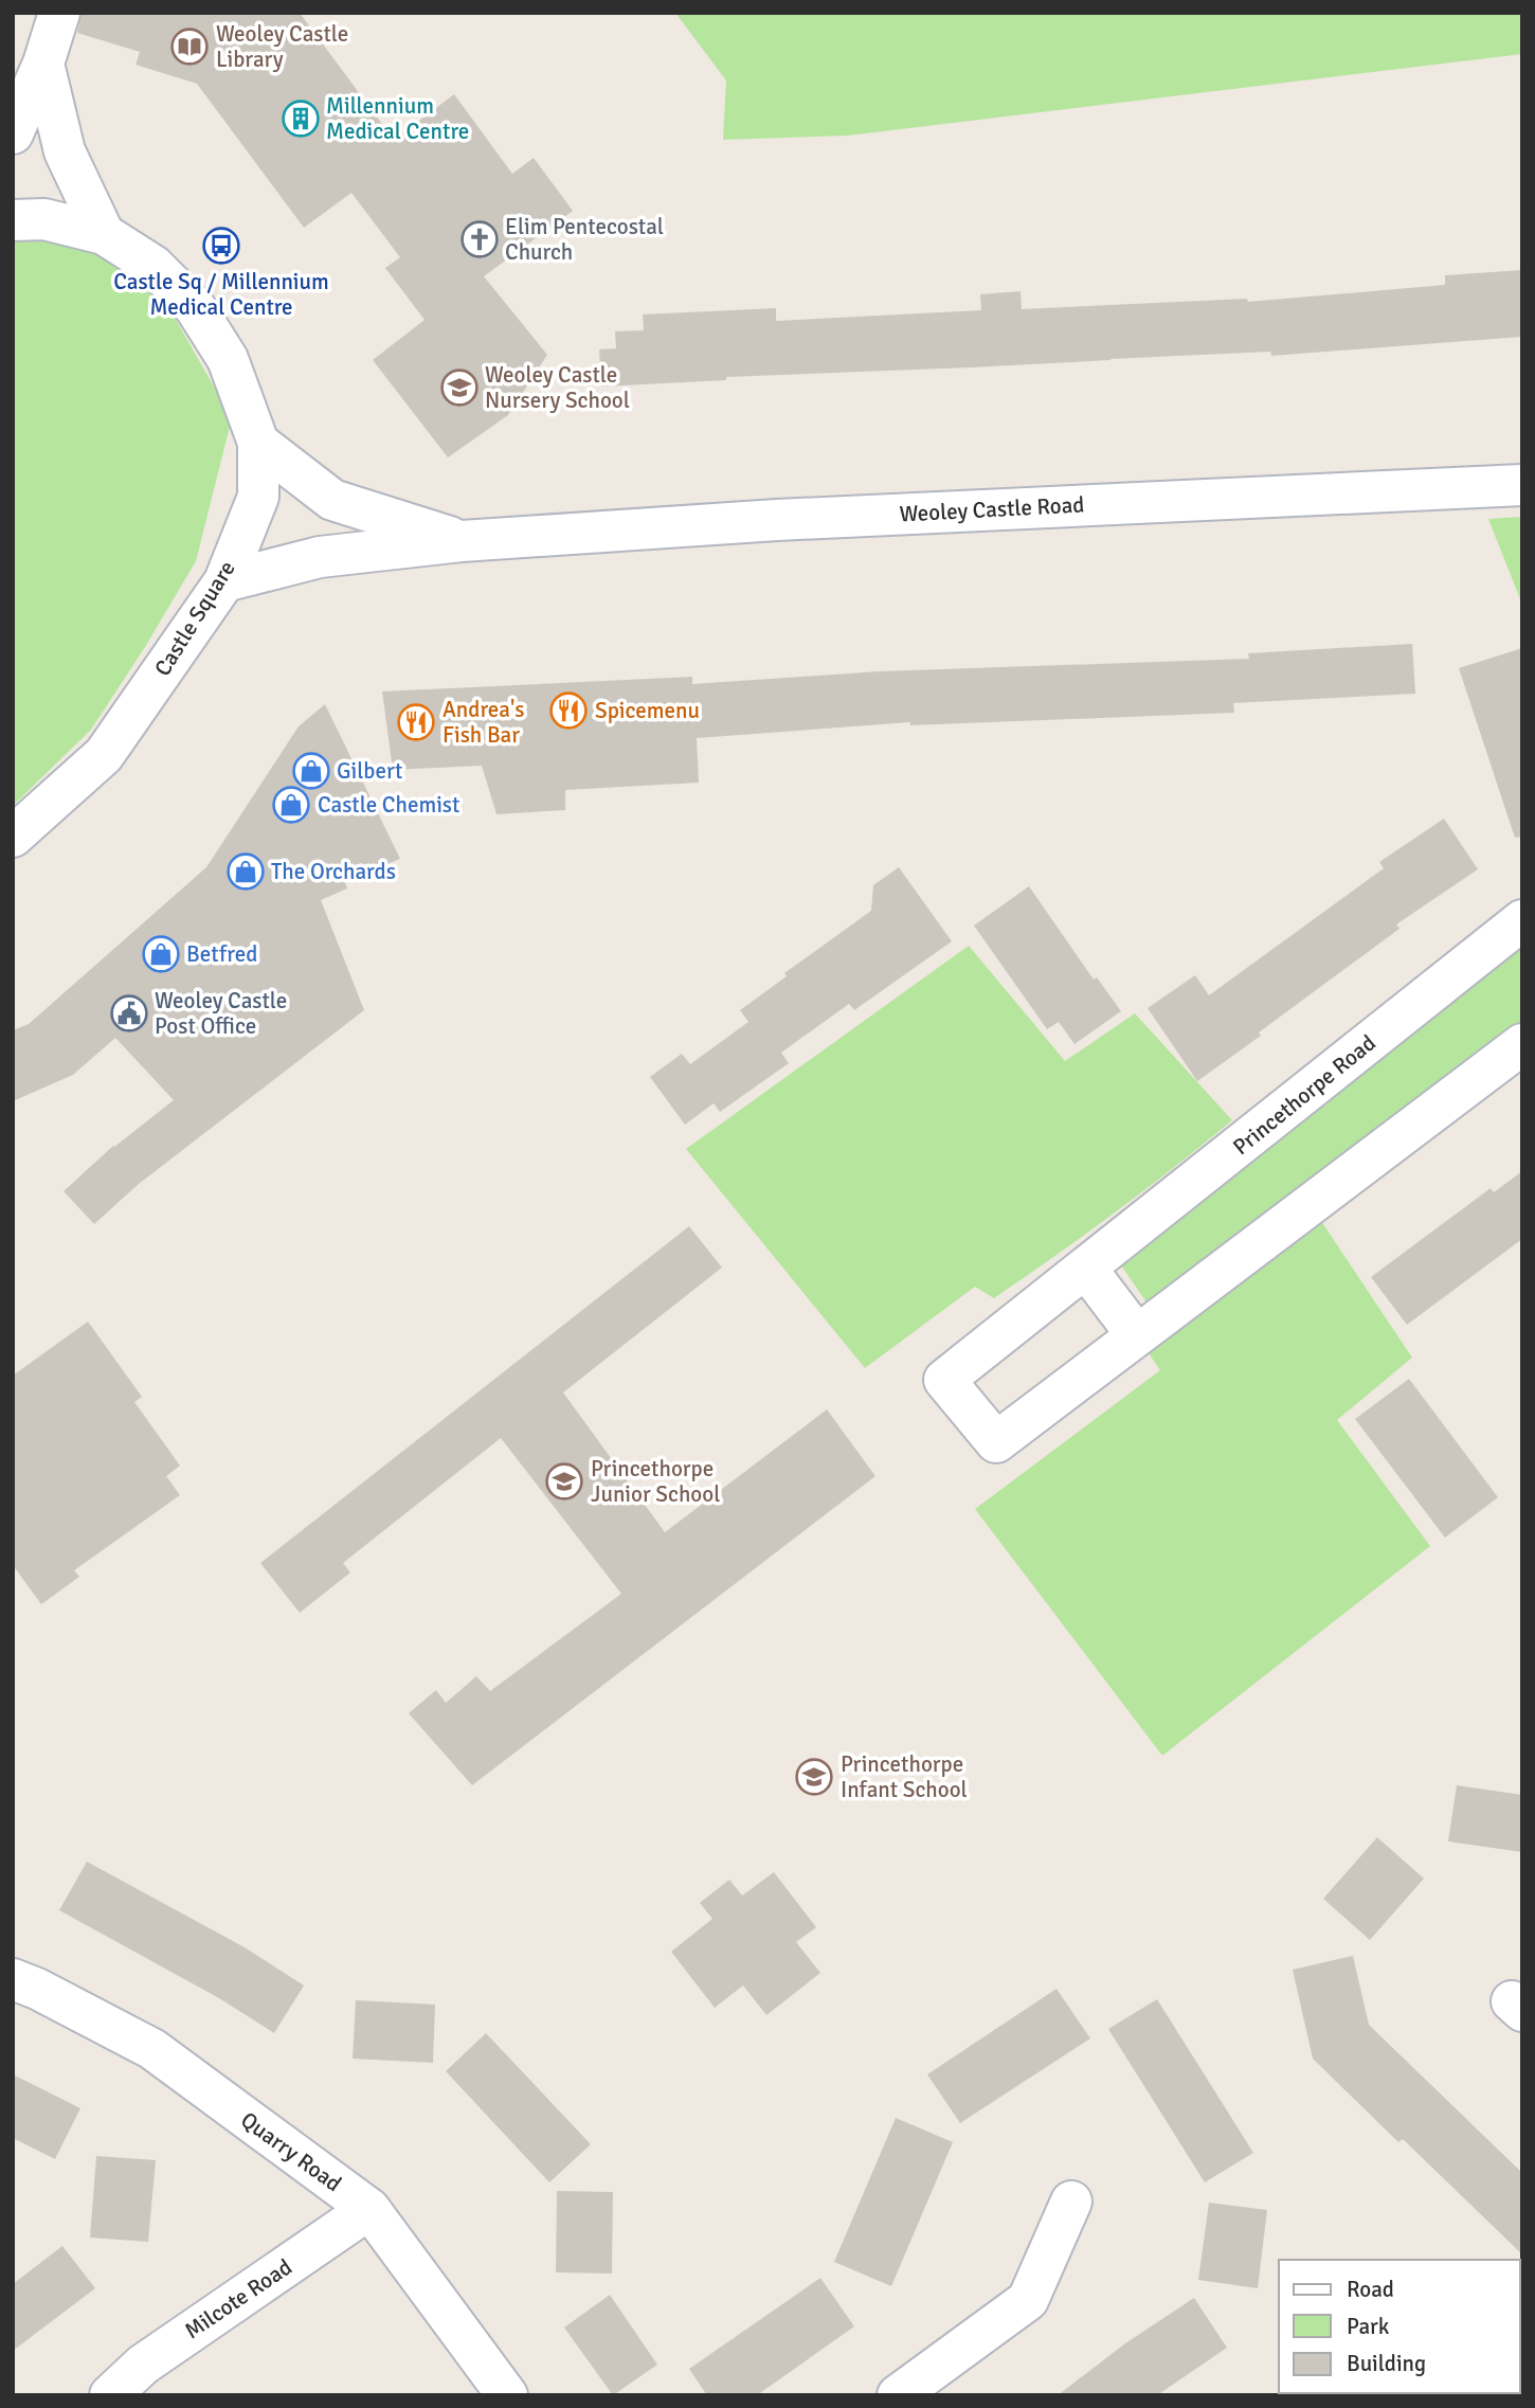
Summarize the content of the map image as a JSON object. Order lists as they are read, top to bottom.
{
  "streets": {
    "street": [
      "Weoley Castle Road",
      "Castle Square",
      "Princethorpe Road",
      "Quarry Road",
      "Milcote Road"
    ]
  },
  "crossings": [
    ["Weoley Castle Road", "Castle Square"],
    ["Quarry Road", "Milcote Road"]
  ],
  "places": {
    "library": ["Weoley Castle Library"],
    "building": ["Millennium Medical Centre"],
    "church": ["Elim Pentecostal Church"],
    "bus stop": ["Castle Sq / Millennium Medical Centre"],
    "school or university": ["Weoley Castle Nursery School", "Princethorpe Junior School", "Princethorpe Infant School"],
    "restaurant": ["Spicemenu", "Andrea's Fish Bar"],
    "shop": [
      "Gilbert",
      "Castle Chemist",
      "The Orchards",
      "Betfred"
    ],
    "public building": ["Weoley Castle Post Office"]
  },
  "legend": ["Road", "Park", "Building"]
}
